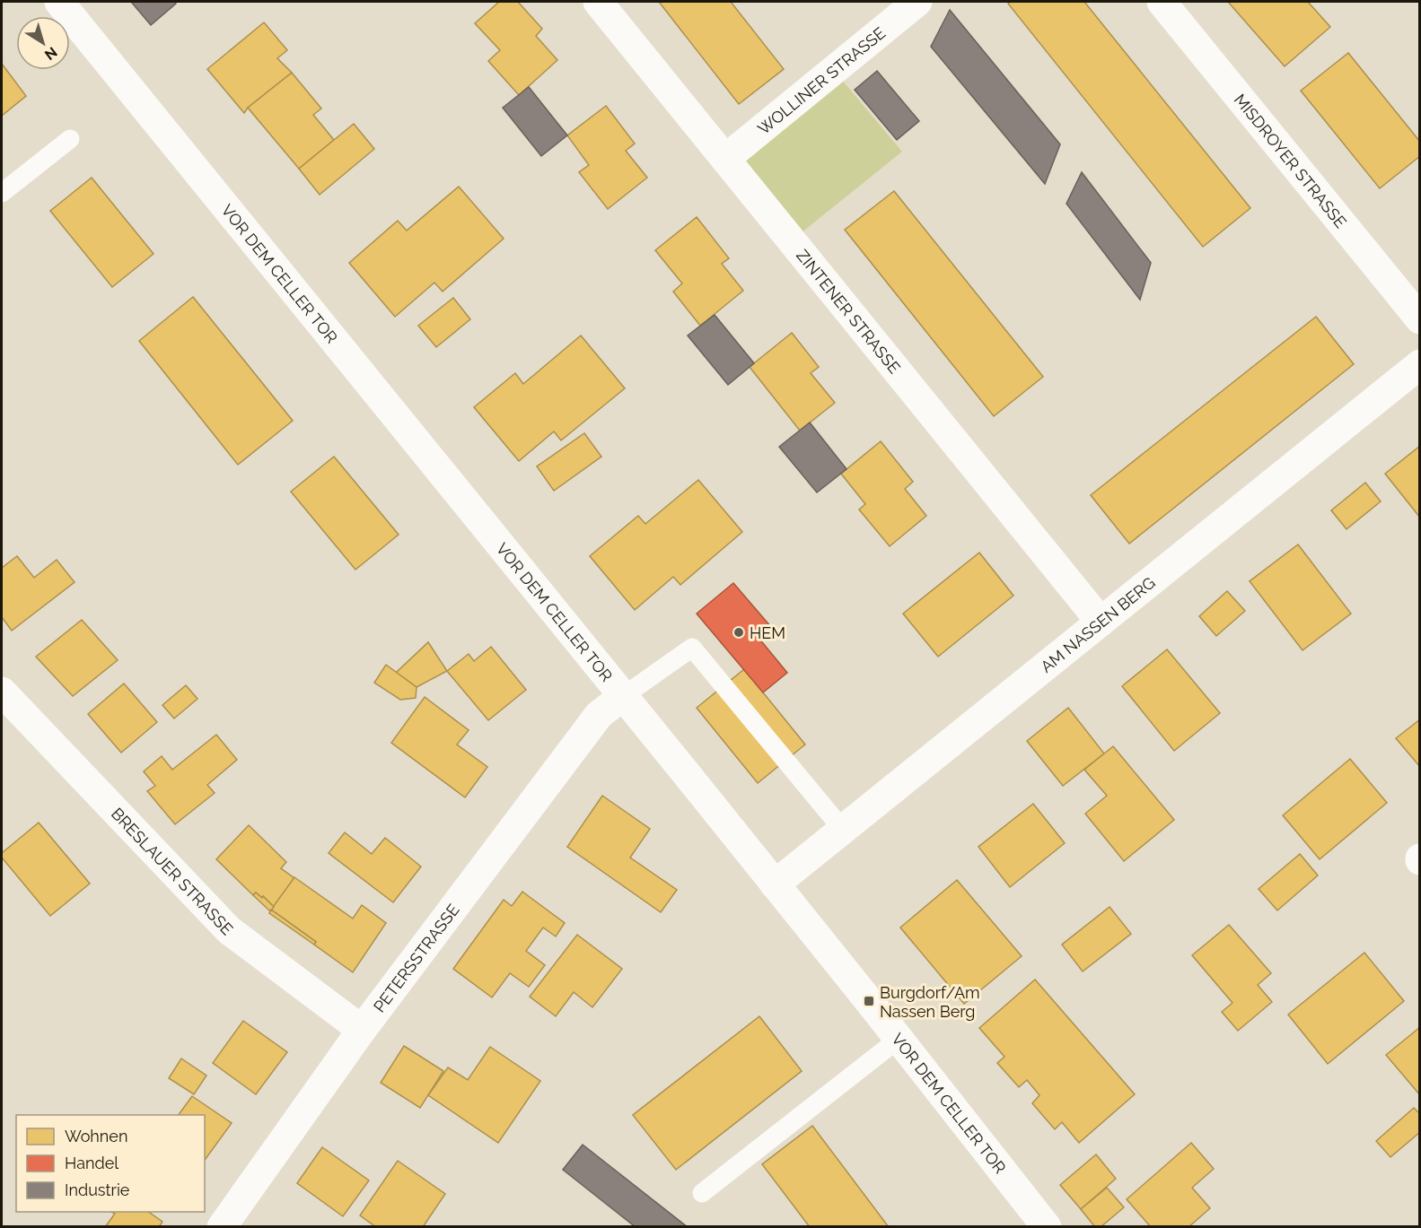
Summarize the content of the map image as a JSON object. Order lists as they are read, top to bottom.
{
  "streets": {
    "street": [
      "WOLLINER STRASSE",
      "MISDROYER STRASSE",
      "VOR DEM CELLER TOR",
      "ZINTENER STRASSE",
      "AM NASSEN BERG",
      "BRESLAUER STRASSE",
      "PETERSSTRASSE"
    ]
  },
  "crossings": [
    ["WOLLINER STRASSE", "ZINTENER STRASSE"],
    ["VOR DEM CELLER TOR", "AM NASSEN BERG"],
    ["VOR DEM CELLER TOR", "PETERSSTRASSE"],
    ["ZINTENER STRASSE", "AM NASSEN BERG"],
    ["BRESLAUER STRASSE", "PETERSSTRASSE"]
  ],
  "places": {
    "other": ["HEM"],
    "transit": ["Burgdorf/Am Nassen Berg"]
  },
  "legend": ["Wohnen", "Handel", "Industrie"],
  "north": "bottom right"
}
